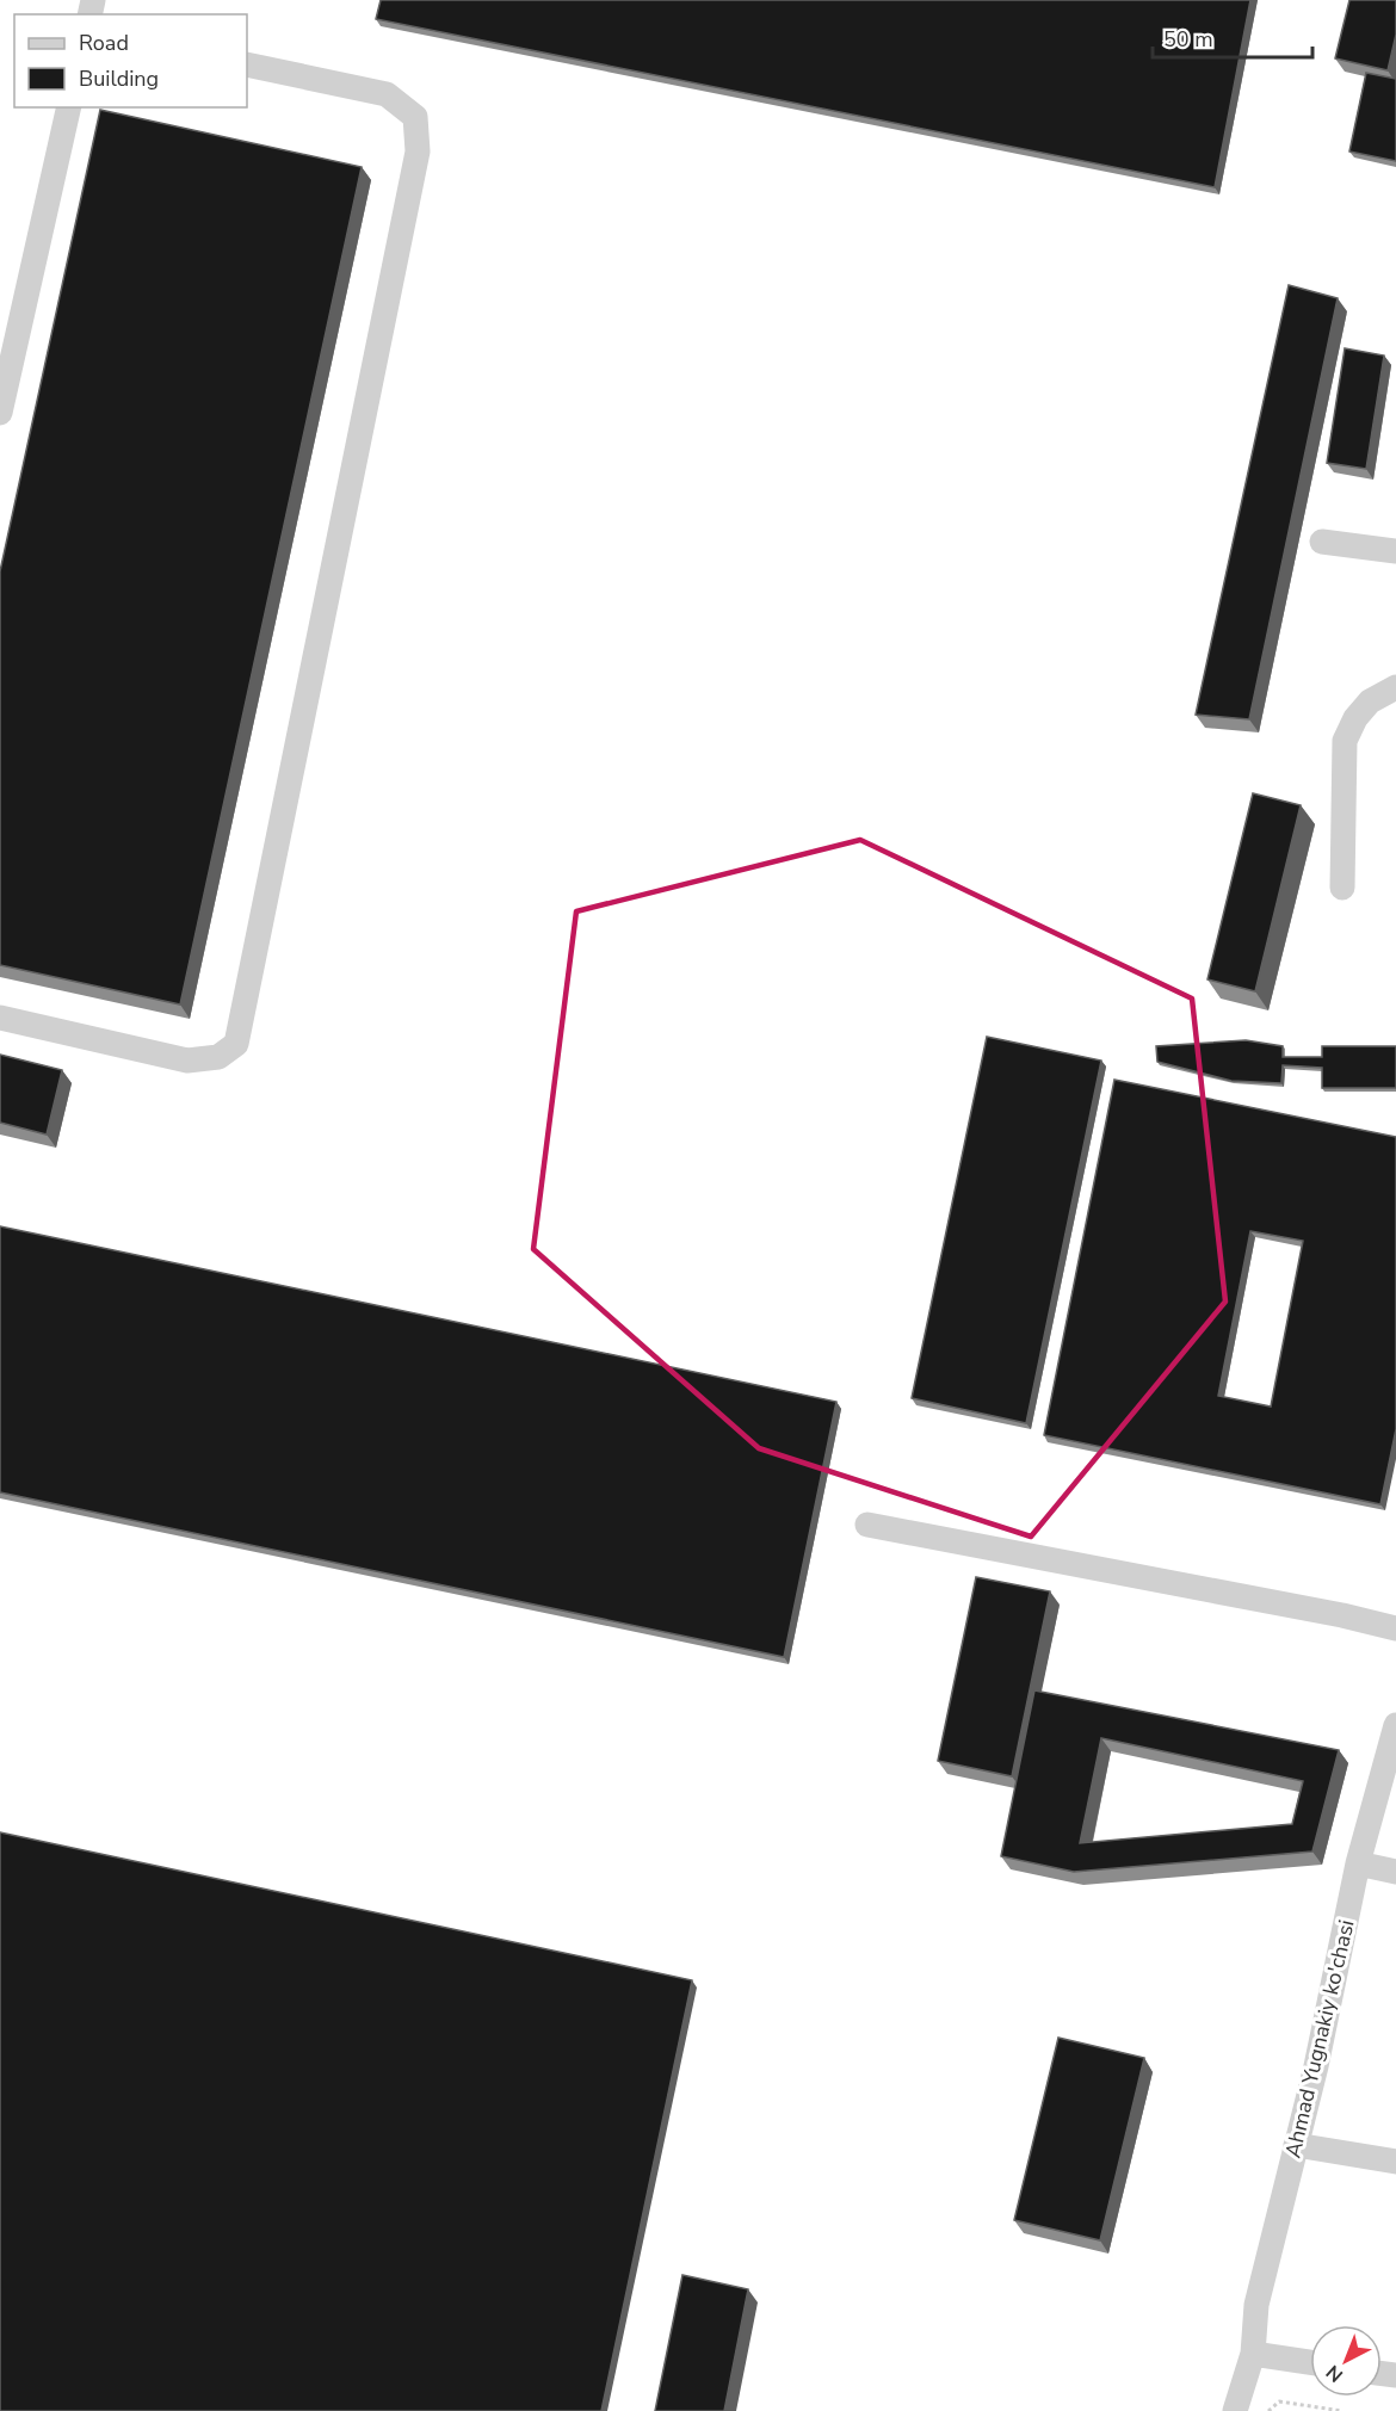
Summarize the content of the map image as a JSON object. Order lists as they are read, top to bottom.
{
  "streets": {
    "street": ["Ahmad Yugnakiy ko'chasi"]
  },
  "legend": ["Road", "Building"],
  "scale_bar": "50 m",
  "north": "bottom left"
}
